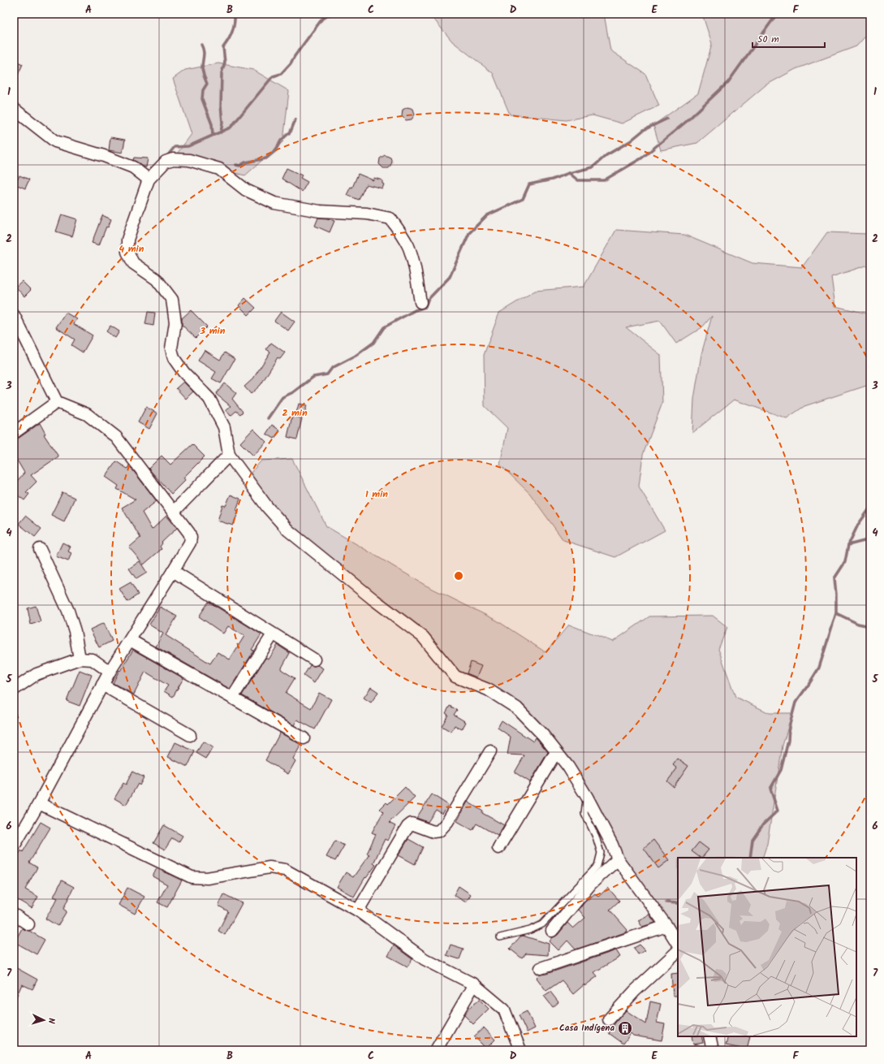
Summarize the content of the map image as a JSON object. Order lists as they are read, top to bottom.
{
  "places": {
    "building": ["Casa Indígena"]
  },
  "scale_bar": "50 m",
  "north": "right",
  "grid": {
    "columns": [
      "A",
      "B",
      "C",
      "D",
      "E",
      "F"
    ],
    "rows": [
      "1",
      "2",
      "3",
      "4",
      "5",
      "6",
      "7"
    ]
  },
  "rings": [
    "4 min",
    "3 min",
    "2 min",
    "1 min"
  ]
}
